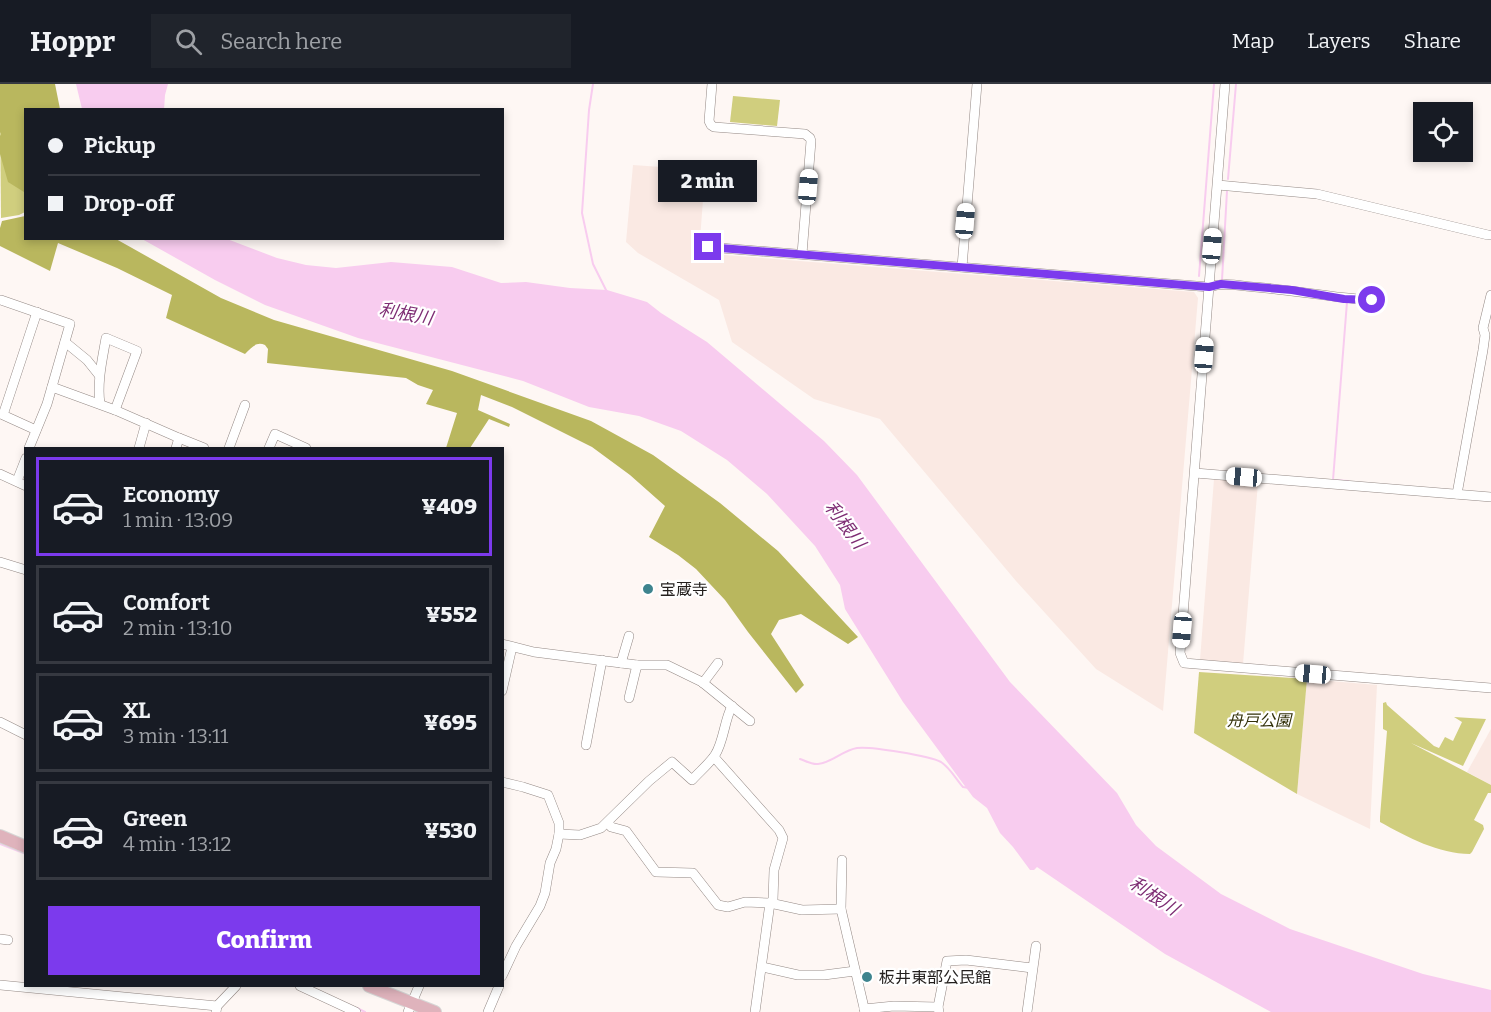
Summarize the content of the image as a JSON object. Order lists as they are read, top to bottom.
{
  "water": ["利根川"],
  "parks": ["舟戸公園"],
  "places": ["宝蔵寺", "板井東部公民館"],
  "page": {
    "header": "Hoppr",
    "search": "Search here",
    "nav": ["Map", "Layers", "Share"],
    "banner": ["Pickup", "Drop-off"],
    "bubble": "2 min",
    "list": [
      {
        "name": "Economy",
        "note": "1 min · 13:09",
        "value": "¥409"
      },
      {
        "name": "Comfort",
        "note": "2 min · 13:10",
        "value": "¥552"
      },
      {
        "name": "XL",
        "note": "3 min · 13:11",
        "value": "¥695"
      },
      {
        "name": "Green",
        "note": "4 min · 13:12",
        "value": "¥530"
      }
    ],
    "buttons": "Confirm"
  }
}
